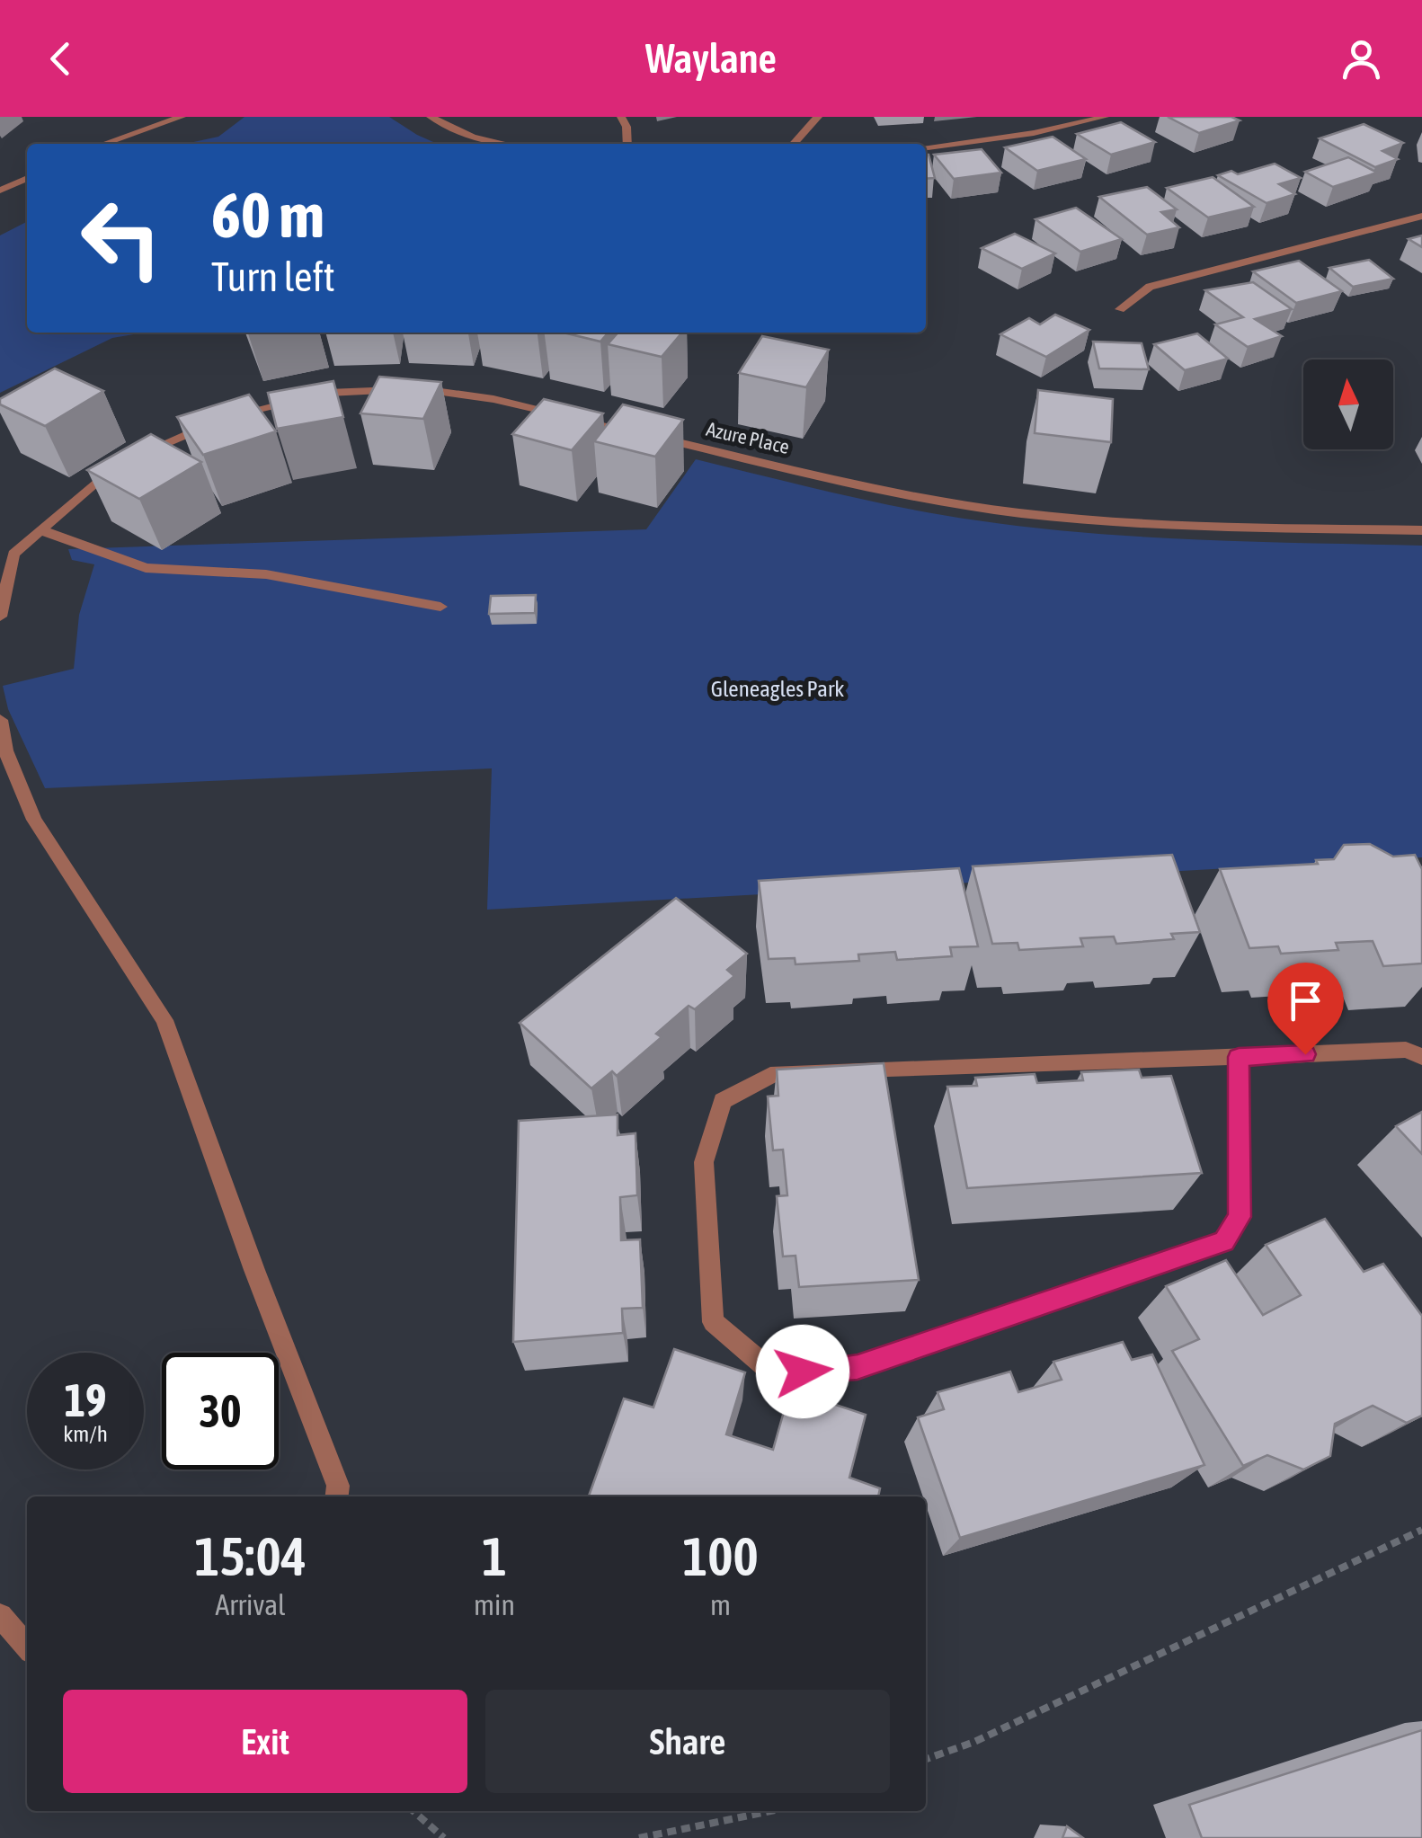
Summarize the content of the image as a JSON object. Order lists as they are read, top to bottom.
{
  "streets": {
    "street": ["Azure Place"]
  },
  "parks": ["Gleneagles Park"],
  "north": "top",
  "page": {
    "header": "Waylane",
    "turn": ["60 m", "Turn left"],
    "speed": "19 km/h",
    "limit": "30",
    "eta": [
      "15:04",
      "Arrival",
      "1",
      "min",
      "100",
      "m"
    ],
    "buttons": ["Exit", "Share"]
  }
}
